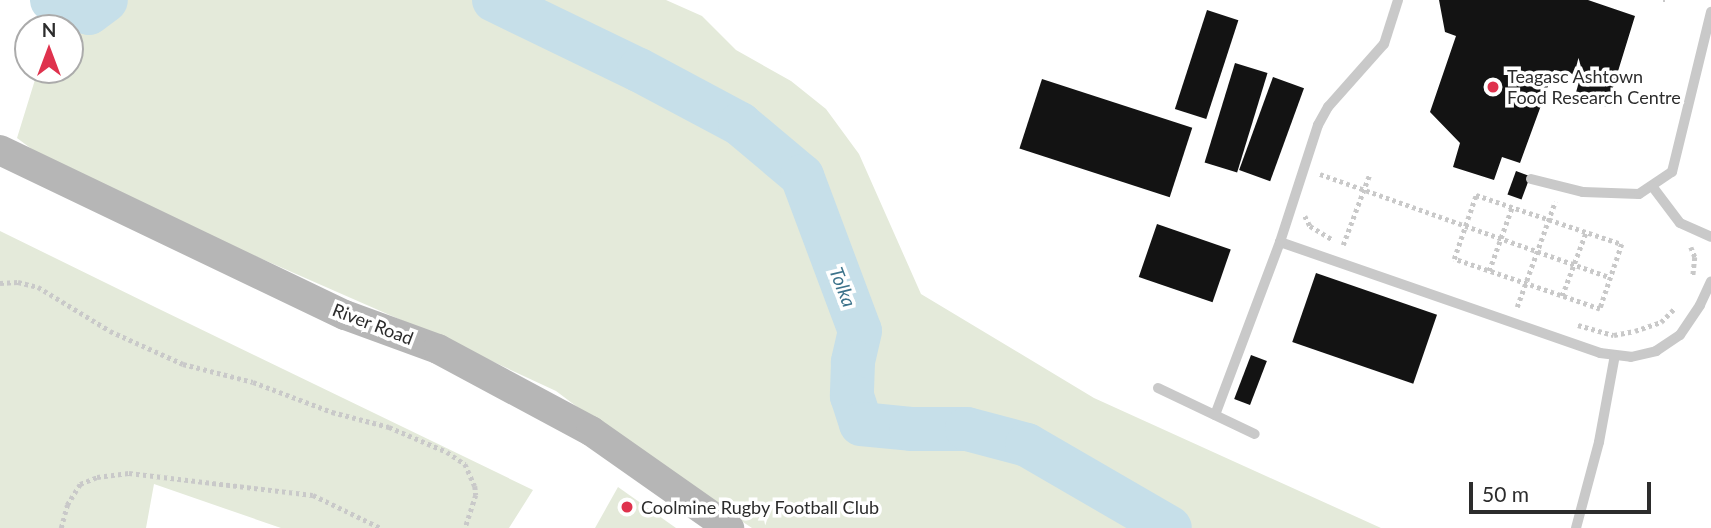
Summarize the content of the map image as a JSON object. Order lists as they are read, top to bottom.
{
  "streets": {
    "main road": ["River Road"]
  },
  "water": ["Tolka"],
  "places": ["Teagasc Ashtown Food Research Centre", "Coolmine Rugby Football Club"],
  "scale_bar": "50 m",
  "north": "top"
}
